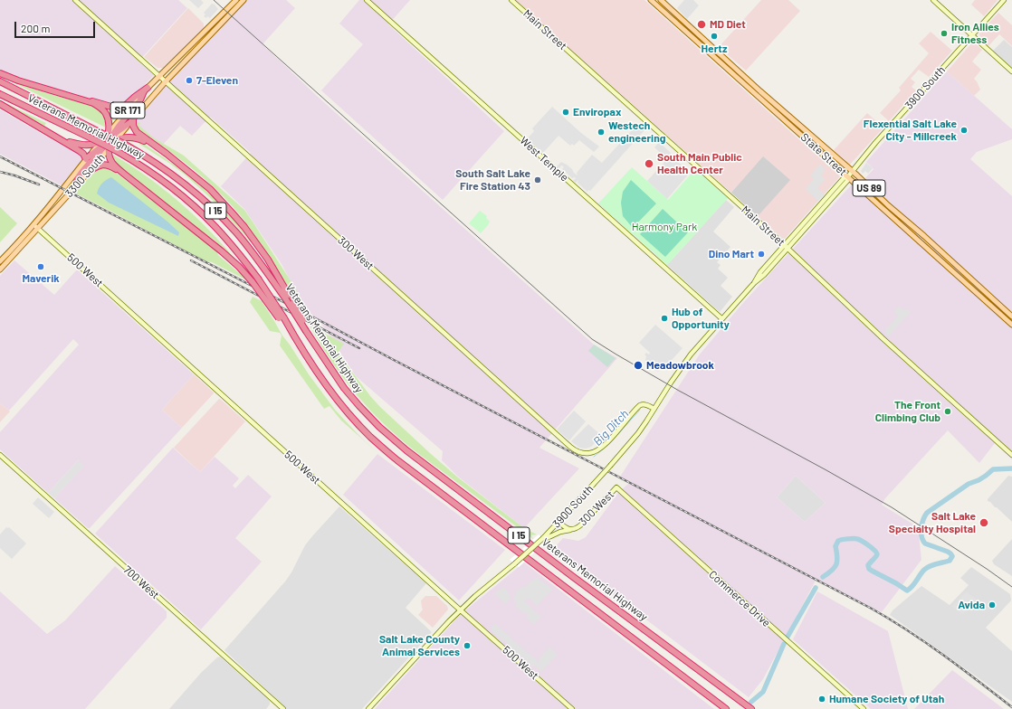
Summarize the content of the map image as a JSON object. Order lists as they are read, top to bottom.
{
  "streets": {
    "highway": ["Veterans Memorial Highway", "I 15"],
    "main road": [
      "SR 171",
      "State Street",
      "3300 South",
      "US 89"
    ],
    "street": [
      "Main Street",
      "3900 South",
      "West Temple",
      "300 West",
      "500 West",
      "700 West",
      "Commerce Drive"
    ]
  },
  "crossings": [
    ["Main Street", "3900 South"],
    ["3900 South", "State Street"],
    ["3900 South", "West Temple"],
    ["3900 South", "300 West"],
    ["3900 South", "500 West"],
    ["SR 171", "300 West"],
    ["3300 South", "500 West"],
    ["300 West", "Commerce Drive"]
  ],
  "water": ["Big Ditch"],
  "parks": ["Harmony Park"],
  "places": [
    "MD Diet",
    "Iron Allies Fitness",
    "Hertz",
    "7-Eleven",
    "Enviropax",
    "Flexential Salt Lake City - Millcreek",
    "Westech engineering",
    "South Main Public Health Center",
    "South Salt Lake Fire Station 43",
    "Dino Mart",
    "Maverik",
    "Hub of Opportunity",
    "Meadowbrook",
    "The Front Climbing Club",
    "Salt Lake Specialty Hospital",
    "Avida",
    "Salt Lake County Animal Services",
    "Humane Society of Utah"
  ],
  "scale_bar": "200 m"
}
